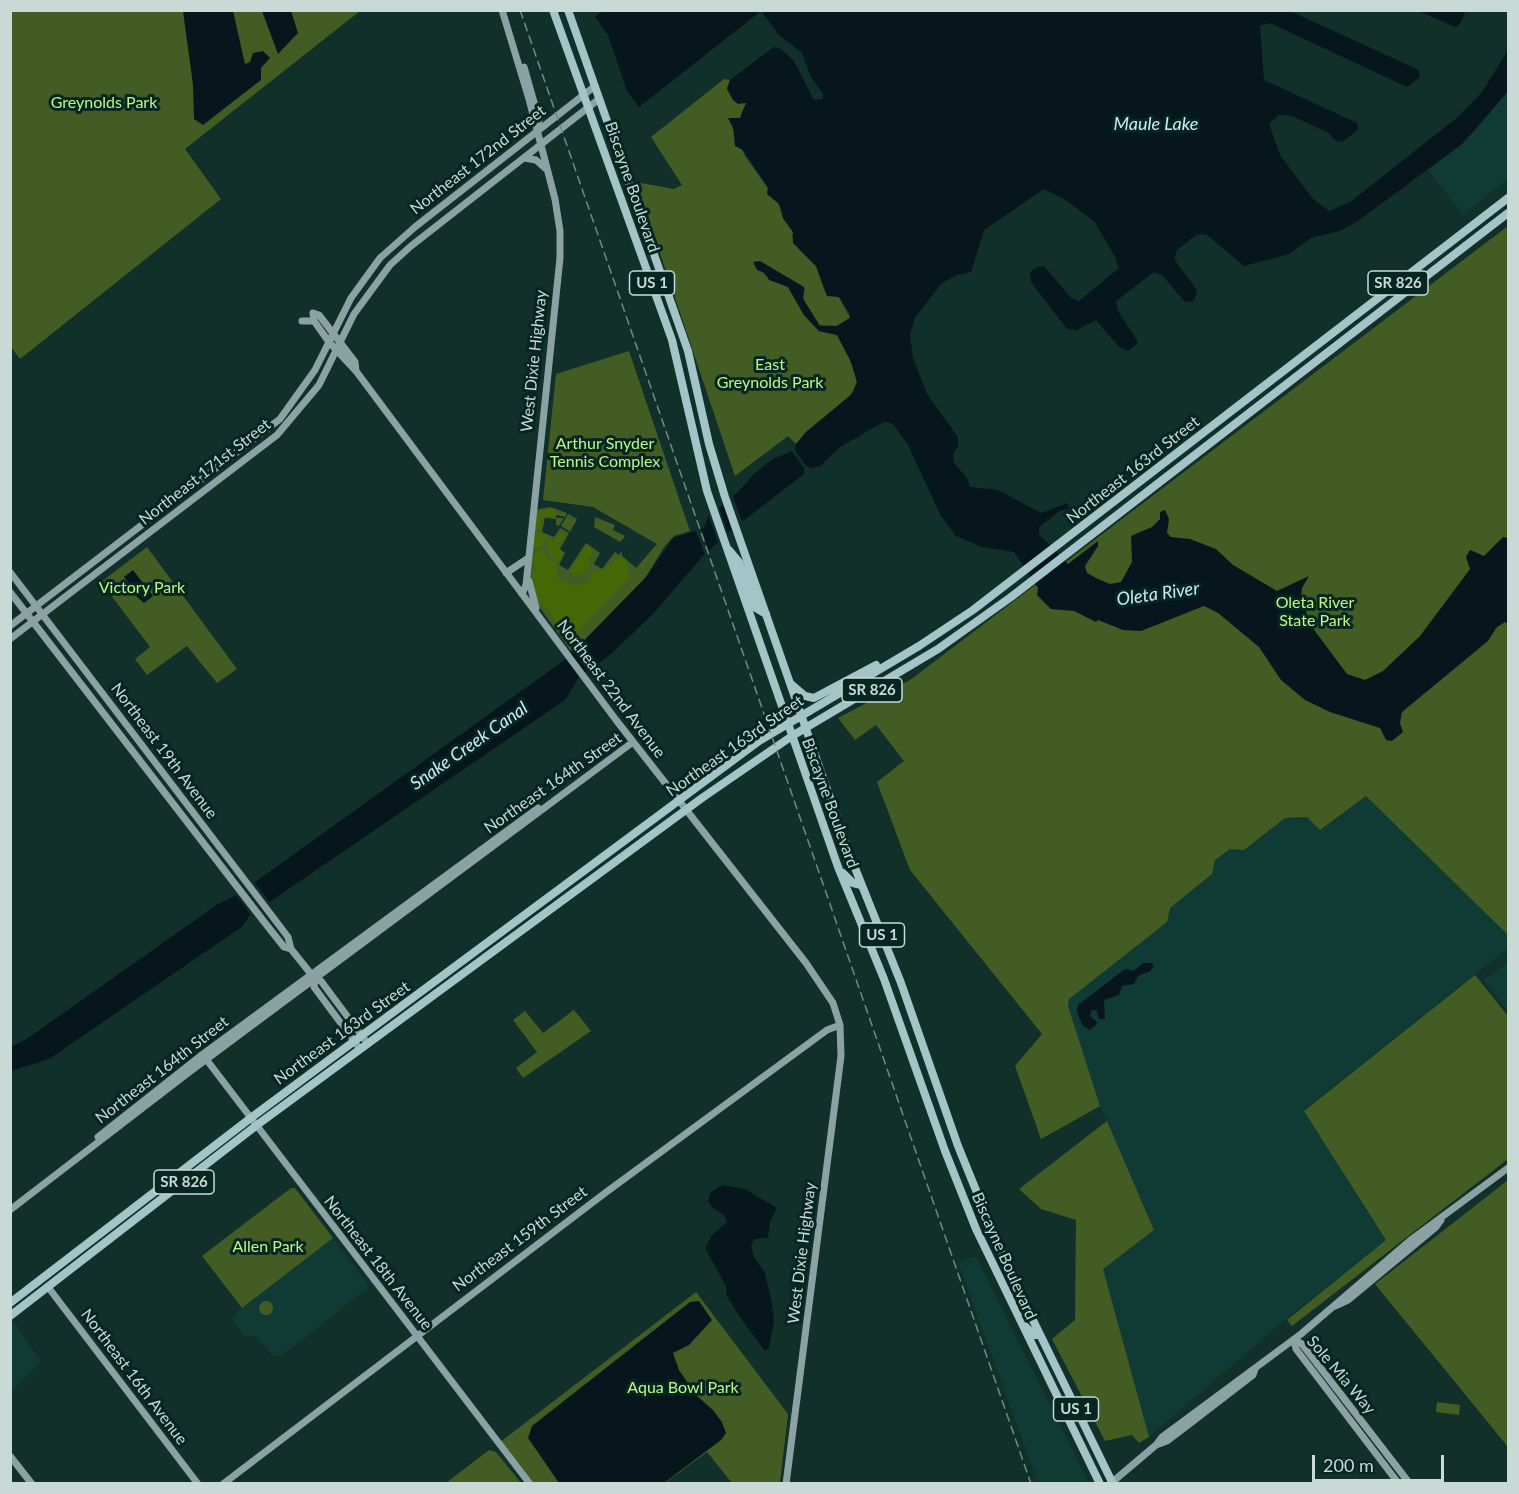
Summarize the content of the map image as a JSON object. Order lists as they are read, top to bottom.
{
  "streets": {
    "main road": [
      "Biscayne Boulevard",
      "US 1",
      "SR 826",
      "Northeast 163rd Street"
    ],
    "street": [
      "Northeast 172nd Street",
      "West Dixie Highway",
      "Northeast 171st Street",
      "Northeast 22nd Avenue",
      "Northeast 19th Avenue",
      "Northeast 164th Street",
      "Northeast 159th Street",
      "Northeast 18th Avenue",
      "Sole Mia Way",
      "Northeast 16th Avenue"
    ]
  },
  "crossings": [
    ["Northeast 172nd Street", "Biscayne Boulevard"],
    ["Northeast 172nd Street", "West Dixie Highway"],
    ["Northeast 172nd Street", "Northeast 171st Street"],
    ["Biscayne Boulevard", "Northeast 163rd Street"],
    ["West Dixie Highway", "Northeast 22nd Avenue"],
    ["West Dixie Highway", "Northeast 159th Street"],
    ["Northeast 163rd Street", "Northeast 22nd Avenue"],
    ["Northeast 163rd Street", "Northeast 19th Avenue"],
    ["Northeast 163rd Street", "Northeast 18th Avenue"],
    ["Northeast 163rd Street", "Northeast 16th Avenue"],
    ["Northeast 171st Street", "Northeast 22nd Avenue"],
    ["Northeast 171st Street", "Northeast 19th Avenue"],
    ["Northeast 22nd Avenue", "Northeast 164th Street"],
    ["Northeast 22nd Avenue", "Northeast 159th Street"],
    ["Northeast 19th Avenue", "Northeast 164th Street"],
    ["Northeast 164th Street", "Northeast 18th Avenue"],
    ["Northeast 159th Street", "Northeast 18th Avenue"]
  ],
  "water": ["Maule Lake", "Oleta River", "Snake Creek Canal"],
  "parks": [
    "Greynolds Park",
    "East Greynolds Park",
    "Arthur Snyder Tennis Complex",
    "Victory Park",
    "Oleta River State Park",
    "Allen Park",
    "Aqua Bowl Park"
  ],
  "scale_bar": "200 m"
}
